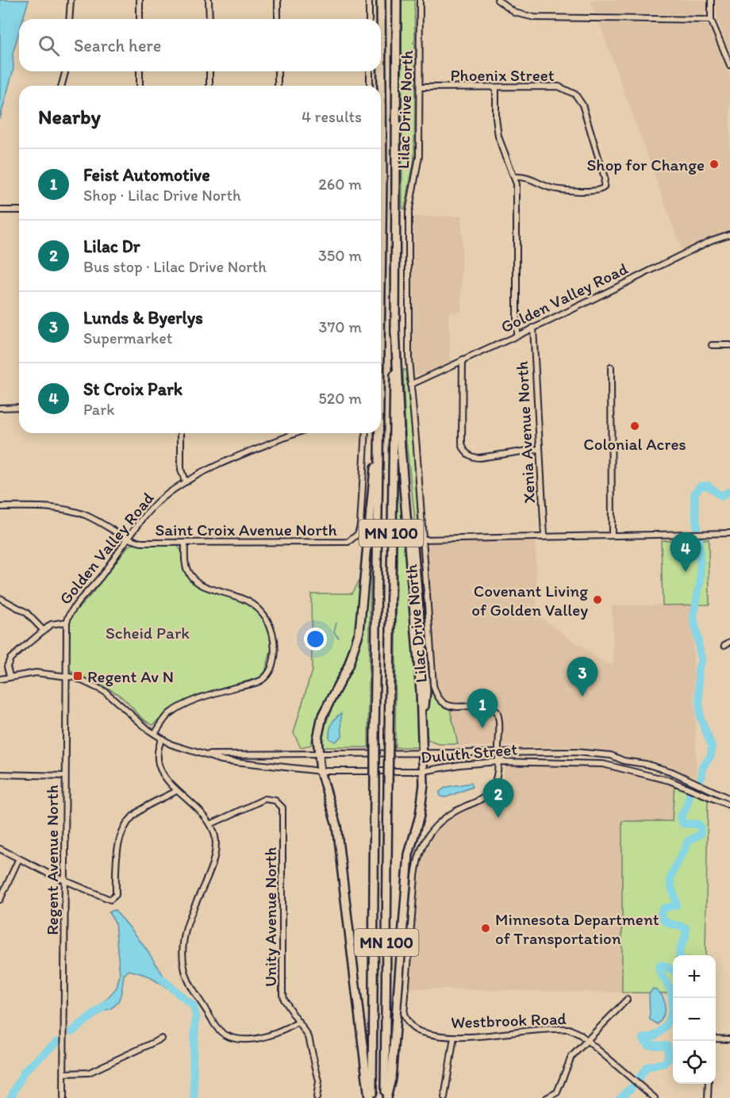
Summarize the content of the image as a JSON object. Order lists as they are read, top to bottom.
{
  "streets": {
    "highway": ["MN 100"],
    "street": [
      "Phoenix Street",
      "Lilac Drive North",
      "Golden Valley Road",
      "Xenia Avenue North",
      "Saint Croix Avenue North",
      "Duluth Street",
      "Regent Avenue North",
      "Unity Avenue North",
      "Westbrook Road"
    ]
  },
  "crossings": [
    ["Phoenix Street", "Lilac Drive North"],
    ["Lilac Drive North", "Golden Valley Road"],
    ["Lilac Drive North", "Duluth Street"],
    ["Lilac Drive North", "Westbrook Road"],
    ["Golden Valley Road", "Xenia Avenue North"],
    ["Golden Valley Road", "Saint Croix Avenue North"],
    ["Golden Valley Road", "Duluth Street"],
    ["Golden Valley Road", "Regent Avenue North"],
    ["Duluth Street", "Regent Avenue North"]
  ],
  "parks": ["Scheid Park"],
  "places": {
    "other": [
      "Shop for Change",
      "Colonial Acres",
      "Covenant Living of Golden Valley",
      "Minnesota Department of Transportation"
    ],
    "transit": ["Regent Av N"]
  },
  "page": {
    "search": "Search here",
    "heading": ["Nearby", "4 results"],
    "list": [
      {
        "mark": "1",
        "name": "Feist Automotive",
        "note": "Shop · Lilac Drive North",
        "value": "260 m"
      },
      {
        "mark": "2",
        "name": "Lilac Dr",
        "note": "Bus stop · Lilac Drive North",
        "value": "350 m"
      },
      {
        "mark": "3",
        "name": "Lunds & Byerlys",
        "note": "Supermarket",
        "value": "370 m"
      },
      {
        "mark": "4",
        "name": "St Croix Park",
        "note": "Park",
        "value": "520 m"
      }
    ],
    "pins": [
      "4",
      "3",
      "1",
      "2"
    ],
    "map_buttons": ["+", "−"]
  }
}
